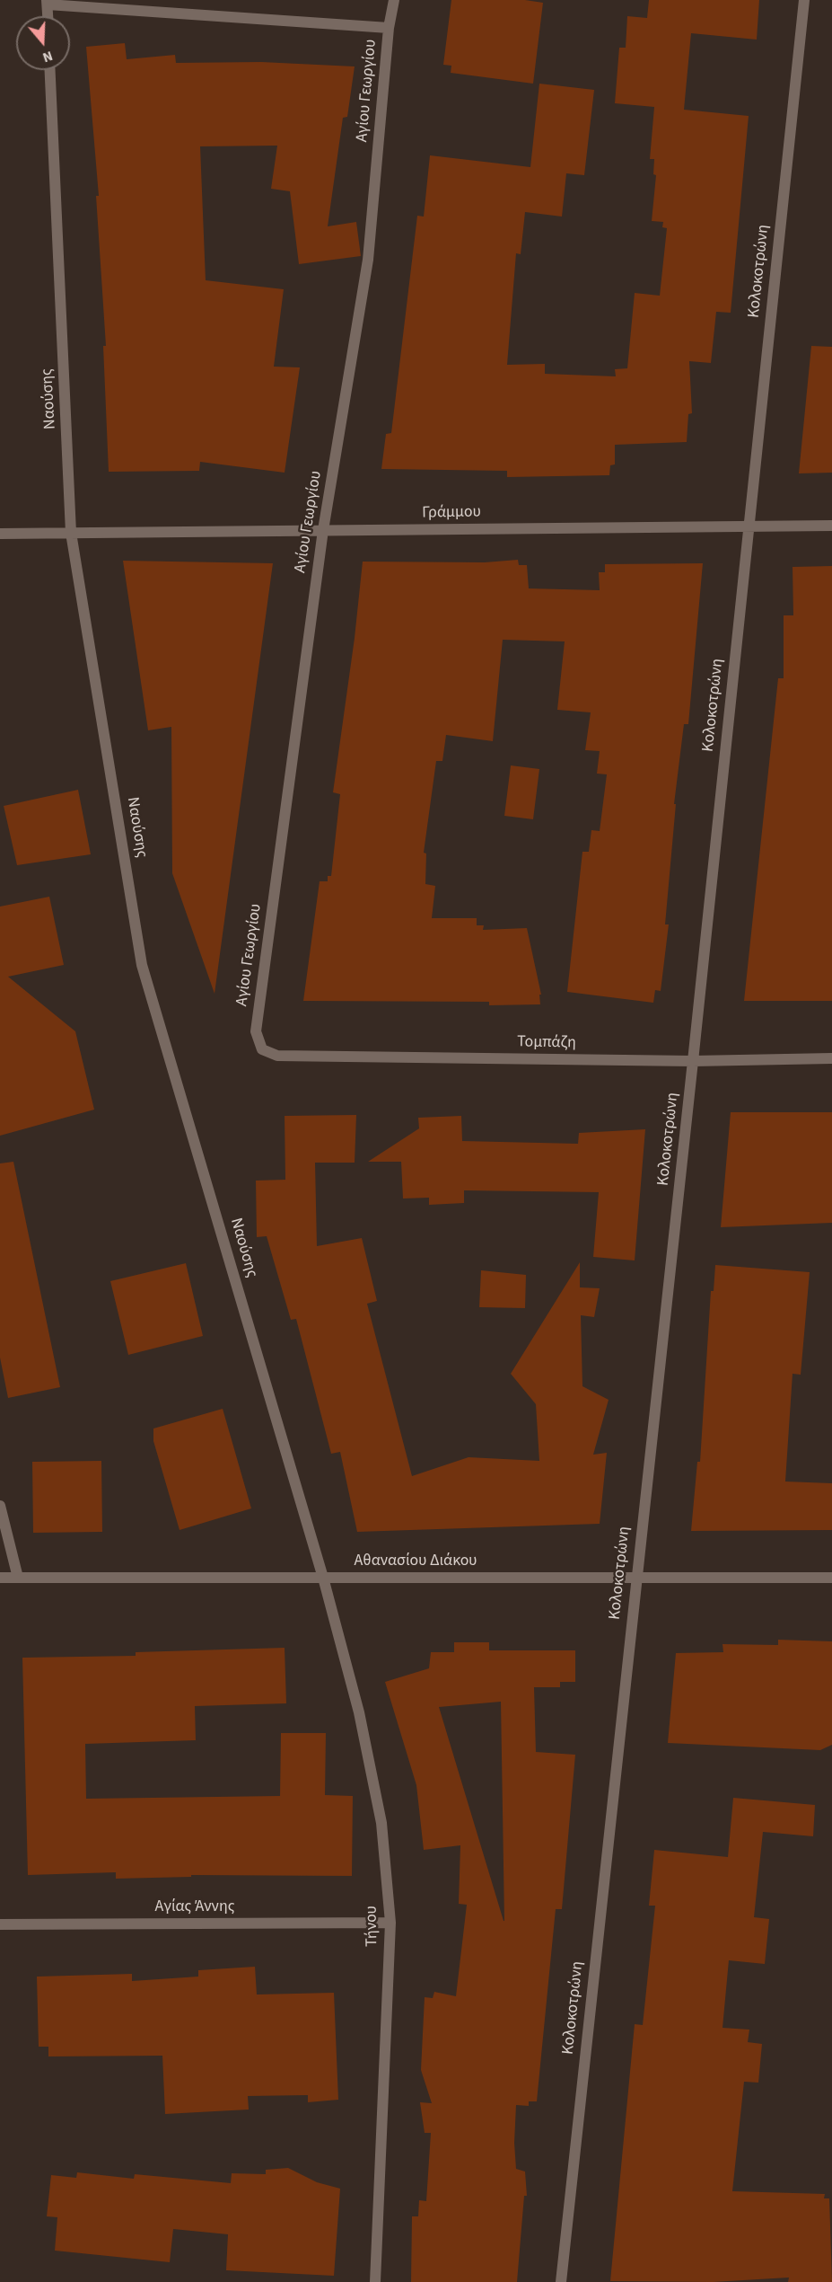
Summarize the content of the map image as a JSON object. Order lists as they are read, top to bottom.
{
  "streets": {
    "street": [
      "Αγίου Γεωργίου",
      "Κολοκοτρώνη",
      "Ναούσης",
      "Γράμμου",
      "Τομπάζη",
      "Αθανασίου Διάκου",
      "Αγίας Άννης",
      "Τήνου"
    ]
  },
  "crossings": [
    ["Αγίου Γεωργίου", "Γράμμου"],
    ["Αγίου Γεωργίου", "Τομπάζη"],
    ["Κολοκοτρώνη", "Γράμμου"],
    ["Κολοκοτρώνη", "Τομπάζη"],
    ["Κολοκοτρώνη", "Αθανασίου Διάκου"],
    ["Ναούσης", "Γράμμου"],
    ["Ναούσης", "Αθανασίου Διάκου"],
    ["Ναούσης", "Τήνου"],
    ["Αθανασίου Διάκου", "Τήνου"],
    ["Αγίας Άννης", "Τήνου"]
  ],
  "north": "bottom"
}
